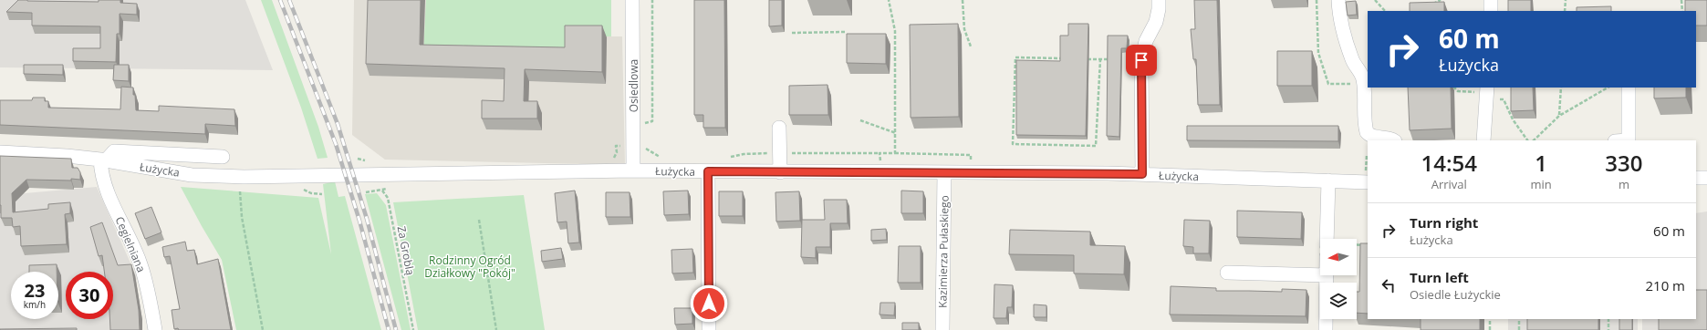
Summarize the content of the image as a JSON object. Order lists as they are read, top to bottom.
{
  "streets": {
    "street": [
      "Osiedlowa",
      "Łużycka",
      "Cegielniana",
      "Kazimierza Pułaskiego"
    ],
    "path": ["Za Groblą"]
  },
  "crossings": [
    ["Osiedlowa", "Łużycka"],
    ["Łużycka", "Cegielniana"],
    ["Łużycka", "Za Groblą"],
    ["Łużycka", "Kazimierza Pułaskiego"]
  ],
  "parks": ["Rodzinny Ogród Działkowy \"Pokój\""],
  "north": "left",
  "page": {
    "turn": ["60 m", "Łużycka"],
    "eta": [
      "14:54",
      "Arrival",
      "1",
      "min",
      "330",
      "m"
    ],
    "list": [
      {
        "name": "Turn right",
        "note": "Łużycka",
        "value": "60 m"
      },
      {
        "name": "Turn left",
        "note": "Osiedle Łużyckie",
        "value": "210 m"
      }
    ],
    "speed": "23 km/h",
    "limit": "30"
  }
}
